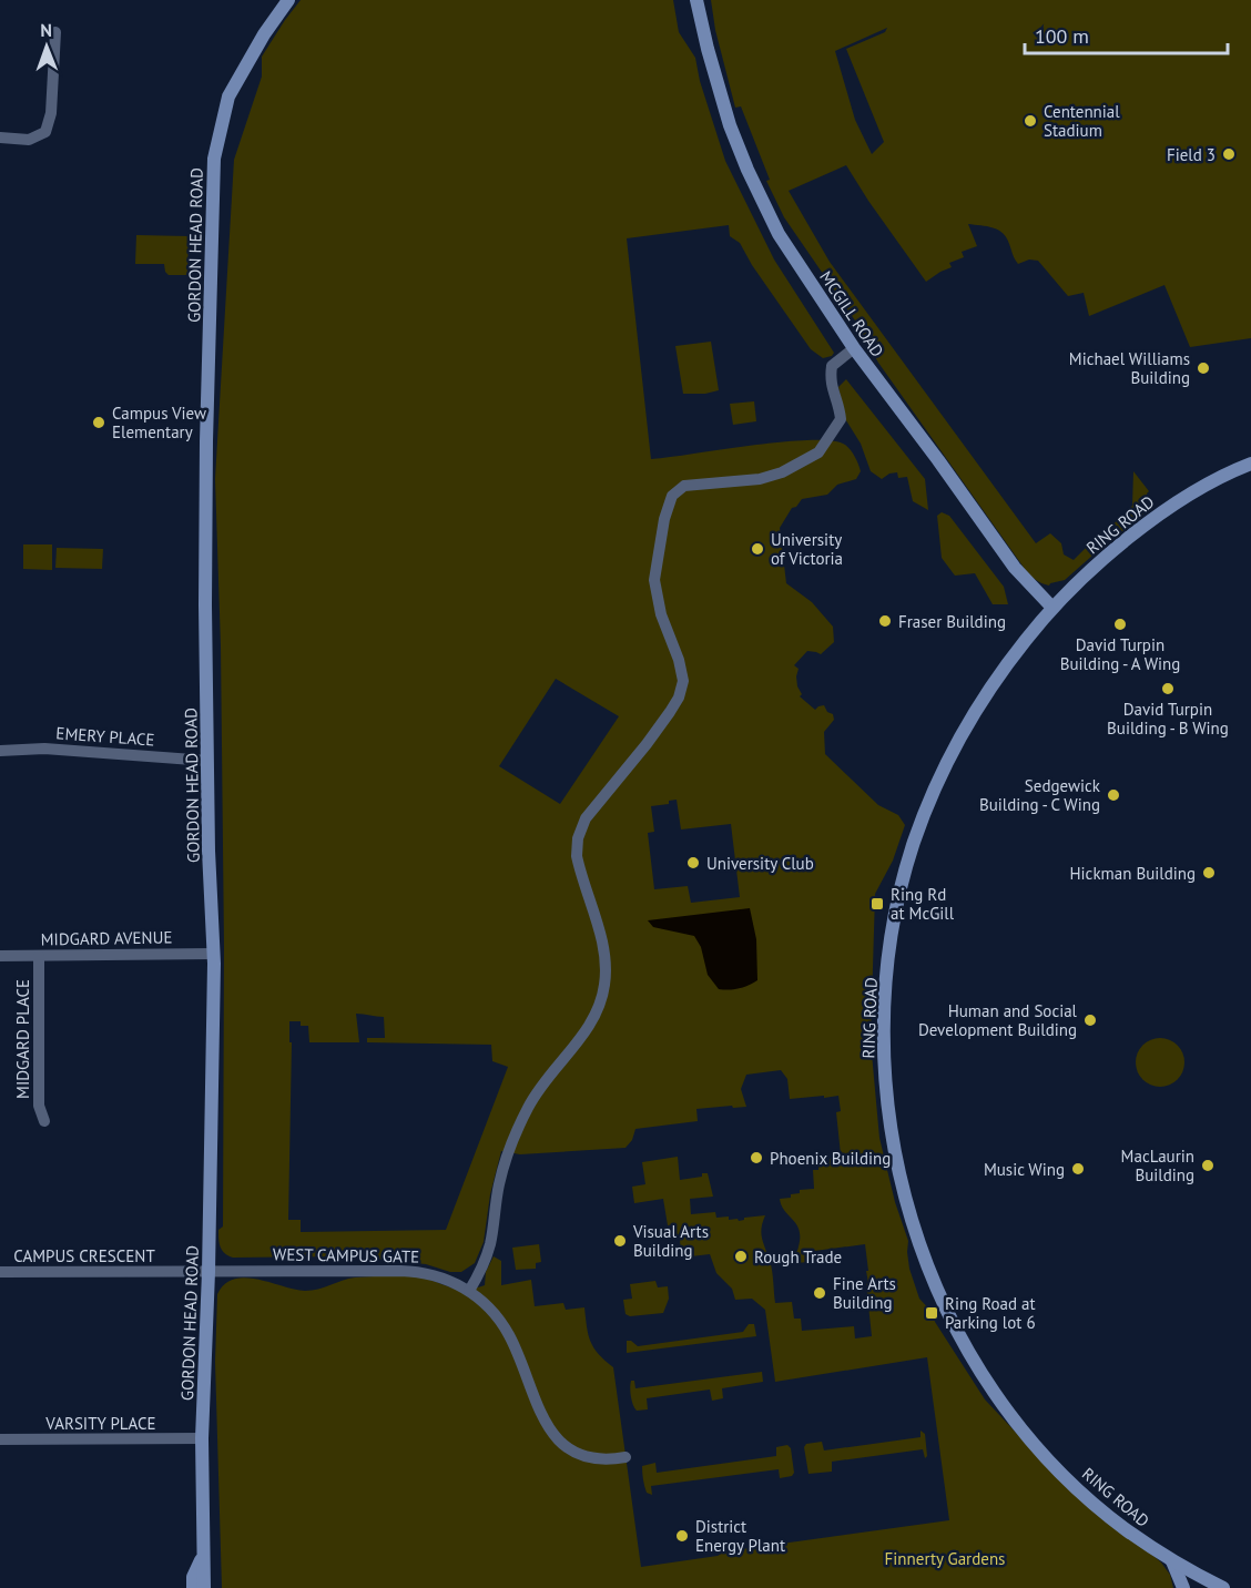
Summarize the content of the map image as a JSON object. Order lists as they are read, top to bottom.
{
  "streets": {
    "street": [
      "GORDON HEAD ROAD",
      "MCGILL ROAD",
      "RING ROAD",
      "EMERY PLACE",
      "MIDGARD AVENUE",
      "MIDGARD PLACE",
      "CAMPUS CRESCENT",
      "WEST CAMPUS GATE",
      "VARSITY PLACE"
    ]
  },
  "crossings": [
    ["GORDON HEAD ROAD", "EMERY PLACE"],
    ["GORDON HEAD ROAD", "MIDGARD AVENUE"],
    ["GORDON HEAD ROAD", "CAMPUS CRESCENT"],
    ["GORDON HEAD ROAD", "WEST CAMPUS GATE"],
    ["GORDON HEAD ROAD", "VARSITY PLACE"],
    ["MCGILL ROAD", "RING ROAD"],
    ["MIDGARD AVENUE", "MIDGARD PLACE"],
    ["CAMPUS CRESCENT", "WEST CAMPUS GATE"]
  ],
  "parks": ["Finnerty Gardens"],
  "places": {
    "other": [
      "Centennial Stadium",
      "Field 3",
      "Michael Williams Building",
      "Campus View Elementary",
      "University of Victoria",
      "Fraser Building",
      "David Turpin Building - A Wing",
      "David Turpin Building - B Wing",
      "Sedgewick Building - C Wing",
      "University Club",
      "Hickman Building",
      "Human and Social Development Building",
      "Phoenix Building",
      "MacLaurin Building",
      "Music Wing",
      "Visual Arts Building",
      "Rough Trade",
      "Fine Arts Building",
      "District Energy Plant"
    ],
    "transit": ["Ring Rd at McGill", "Ring Road at Parking lot 6"]
  },
  "scale_bar": "100 m",
  "north": "top"
}
